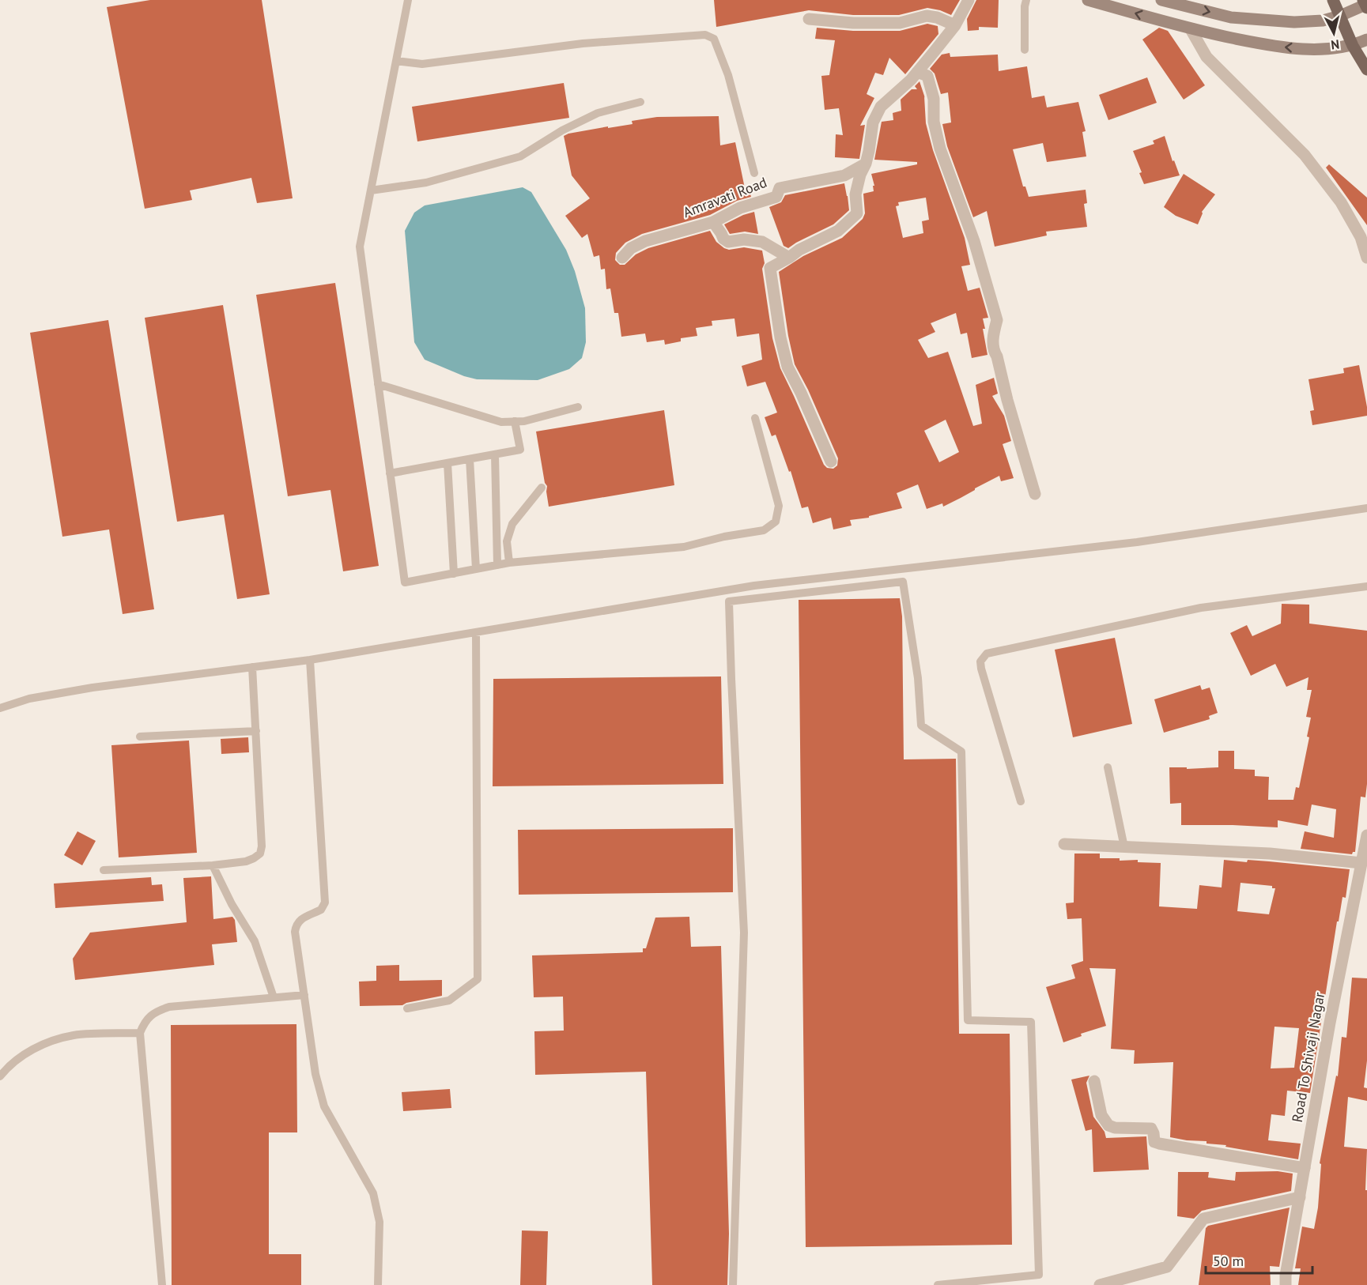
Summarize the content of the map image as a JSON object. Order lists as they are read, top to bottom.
{
  "streets": {
    "street": ["Amravati Road", "Road To Shivaji Nagar"]
  },
  "scale_bar": "50 m",
  "north": "bottom"
}
